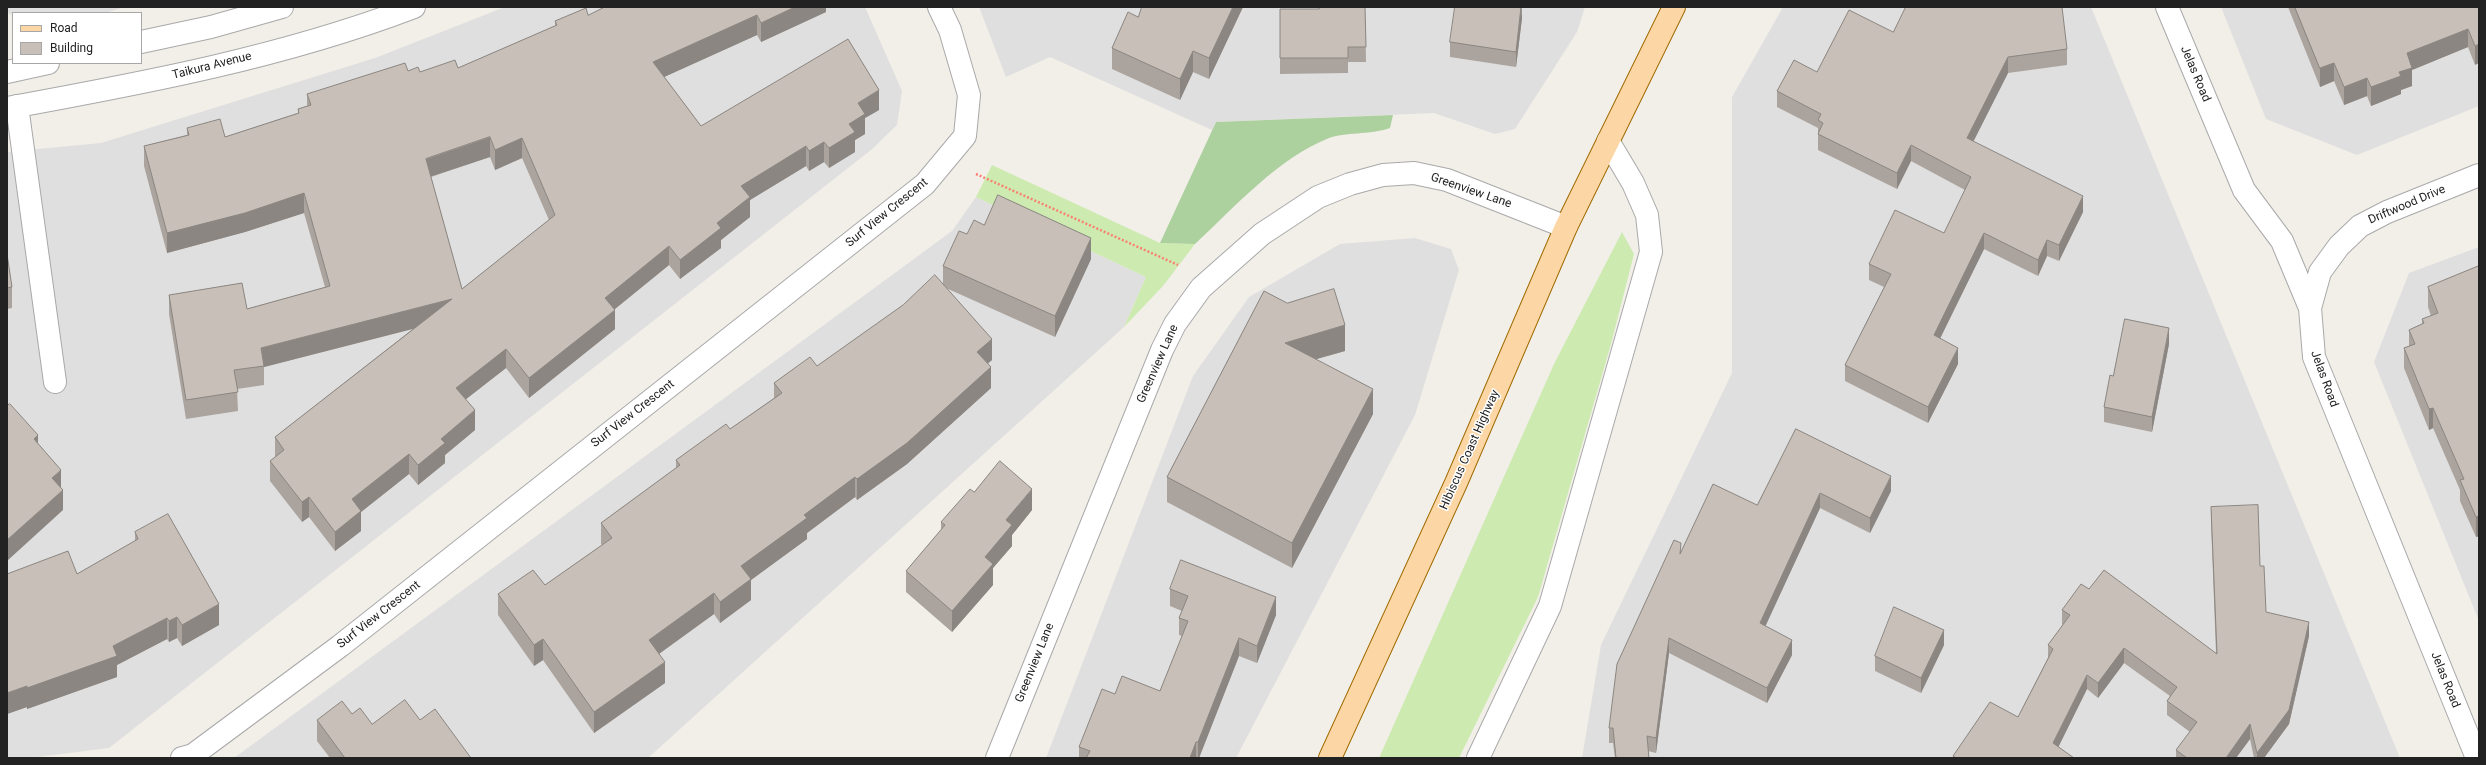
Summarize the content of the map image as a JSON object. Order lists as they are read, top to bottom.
{
  "streets": {
    "main road": ["Hibiscus Coast Highway"],
    "street": [
      "Taikura Avenue",
      "Jelas Road",
      "Greenview Lane",
      "Driftwood Drive",
      "Surf View Crescent"
    ]
  },
  "crossings": [
    ["Jelas Road", "Driftwood Drive"],
    ["Greenview Lane", "Hibiscus Coast Highway"]
  ],
  "legend": ["Road", "Building"]
}
